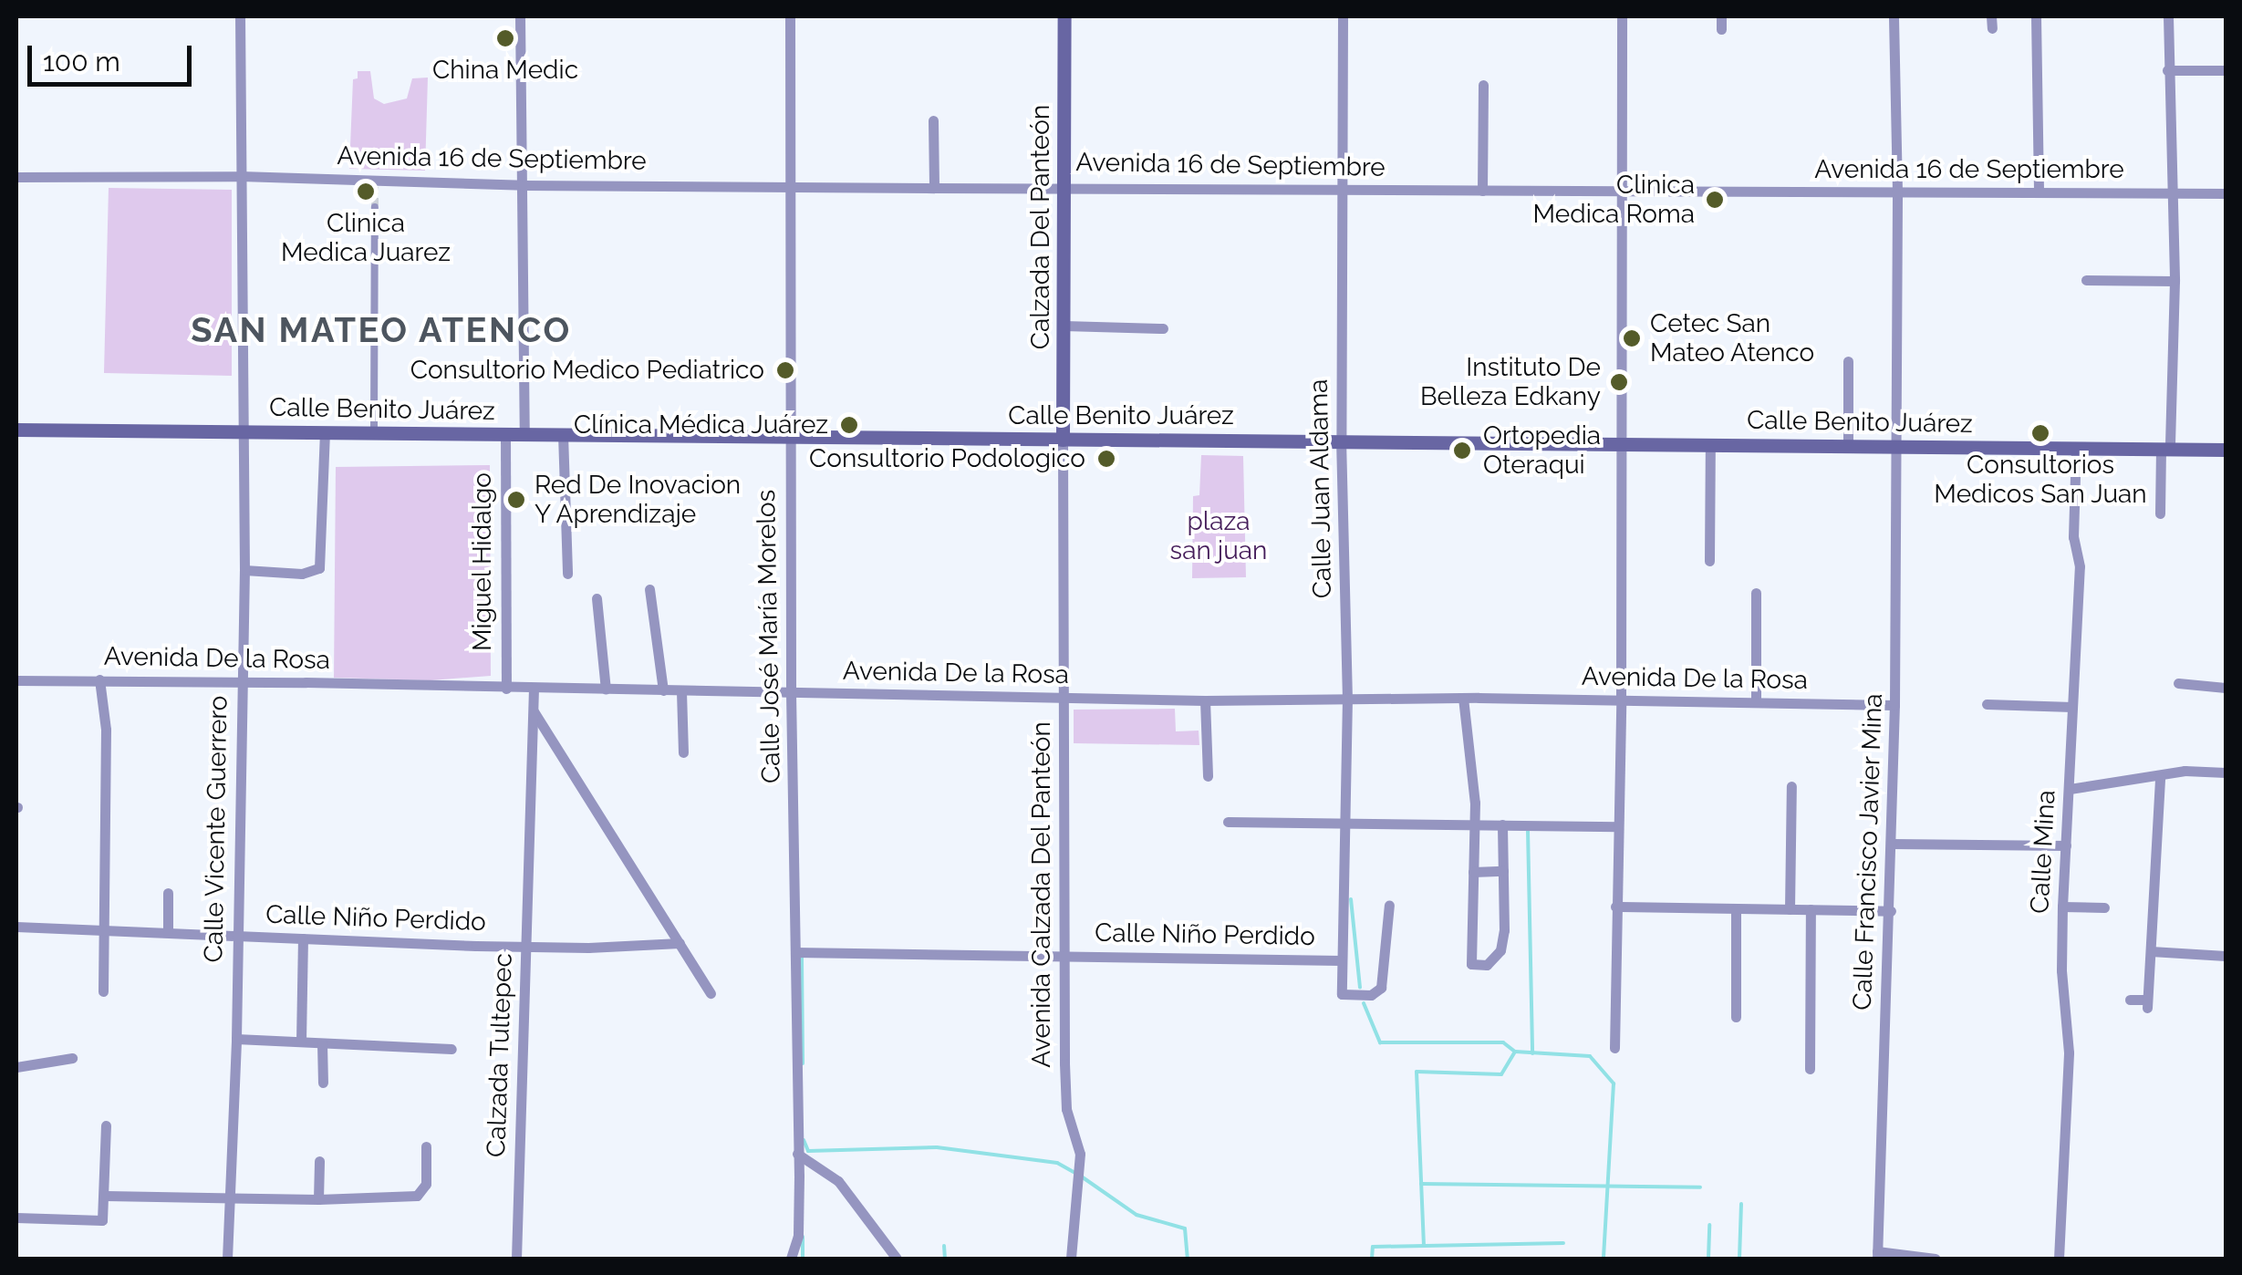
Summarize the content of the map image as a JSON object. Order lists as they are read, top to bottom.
{
  "streets": {
    "main road": ["Calzada Del Panteón", "Calle Benito Juárez"],
    "street": [
      "Avenida 16 de Septiembre",
      "Calle Juan Aldama",
      "Miguel Hidalgo",
      "Calle José María Morelos",
      "Avenida De la Rosa",
      "Calle Vicente Guerrero",
      "Calle Francisco Javier Mina",
      "Calle Mina",
      "Avenida Calzada Del Panteón",
      "Calle Niño Perdido",
      "Calzada Tultepec"
    ]
  },
  "crossings": [
    ["Avenida 16 de Septiembre", "Calzada Del Panteón"],
    ["Avenida 16 de Septiembre", "Calle Juan Aldama"],
    ["Avenida 16 de Septiembre", "Calle José María Morelos"],
    ["Avenida 16 de Septiembre", "Calle Vicente Guerrero"],
    ["Avenida 16 de Septiembre", "Calle Francisco Javier Mina"],
    ["Calzada Del Panteón", "Calle Benito Juárez"],
    ["Calzada Del Panteón", "Avenida Calzada Del Panteón"],
    ["Calle Benito Juárez", "Calle Juan Aldama"],
    ["Calle Benito Juárez", "Miguel Hidalgo"],
    ["Calle Benito Juárez", "Calle José María Morelos"],
    ["Calle Benito Juárez", "Calle Vicente Guerrero"],
    ["Calle Benito Juárez", "Calle Francisco Javier Mina"],
    ["Calle Benito Juárez", "Calle Mina"],
    ["Calle Benito Juárez", "Avenida Calzada Del Panteón"],
    ["Calle Juan Aldama", "Avenida De la Rosa"],
    ["Calle Juan Aldama", "Calle Niño Perdido"],
    ["Miguel Hidalgo", "Avenida De la Rosa"],
    ["Calle José María Morelos", "Avenida De la Rosa"],
    ["Calle José María Morelos", "Calle Niño Perdido"],
    ["Avenida De la Rosa", "Calle Vicente Guerrero"],
    ["Avenida De la Rosa", "Calle Francisco Javier Mina"],
    ["Avenida De la Rosa", "Avenida Calzada Del Panteón"],
    ["Avenida De la Rosa", "Calzada Tultepec"],
    ["Calle Vicente Guerrero", "Calle Niño Perdido"],
    ["Avenida Calzada Del Panteón", "Calle Niño Perdido"],
    ["Calle Niño Perdido", "Calzada Tultepec"]
  ],
  "districts": ["SAN MATEO ATENCO"],
  "parks": ["plaza san juan"],
  "places": [
    "China Medic",
    "Clinica Medica Juarez",
    "Clinica Medica Roma",
    "Cetec San Mateo Atenco",
    "Consultorio Medico Pediatrico",
    "Instituto De Belleza Edkany",
    "Clínica Médica Juárez",
    "Consultorios Medicos San Juan",
    "Ortopedia Oteraqui",
    "Consultorio Podologico",
    "Red De Inovacion Y Aprendizaje"
  ],
  "scale_bar": "100 m"
}
